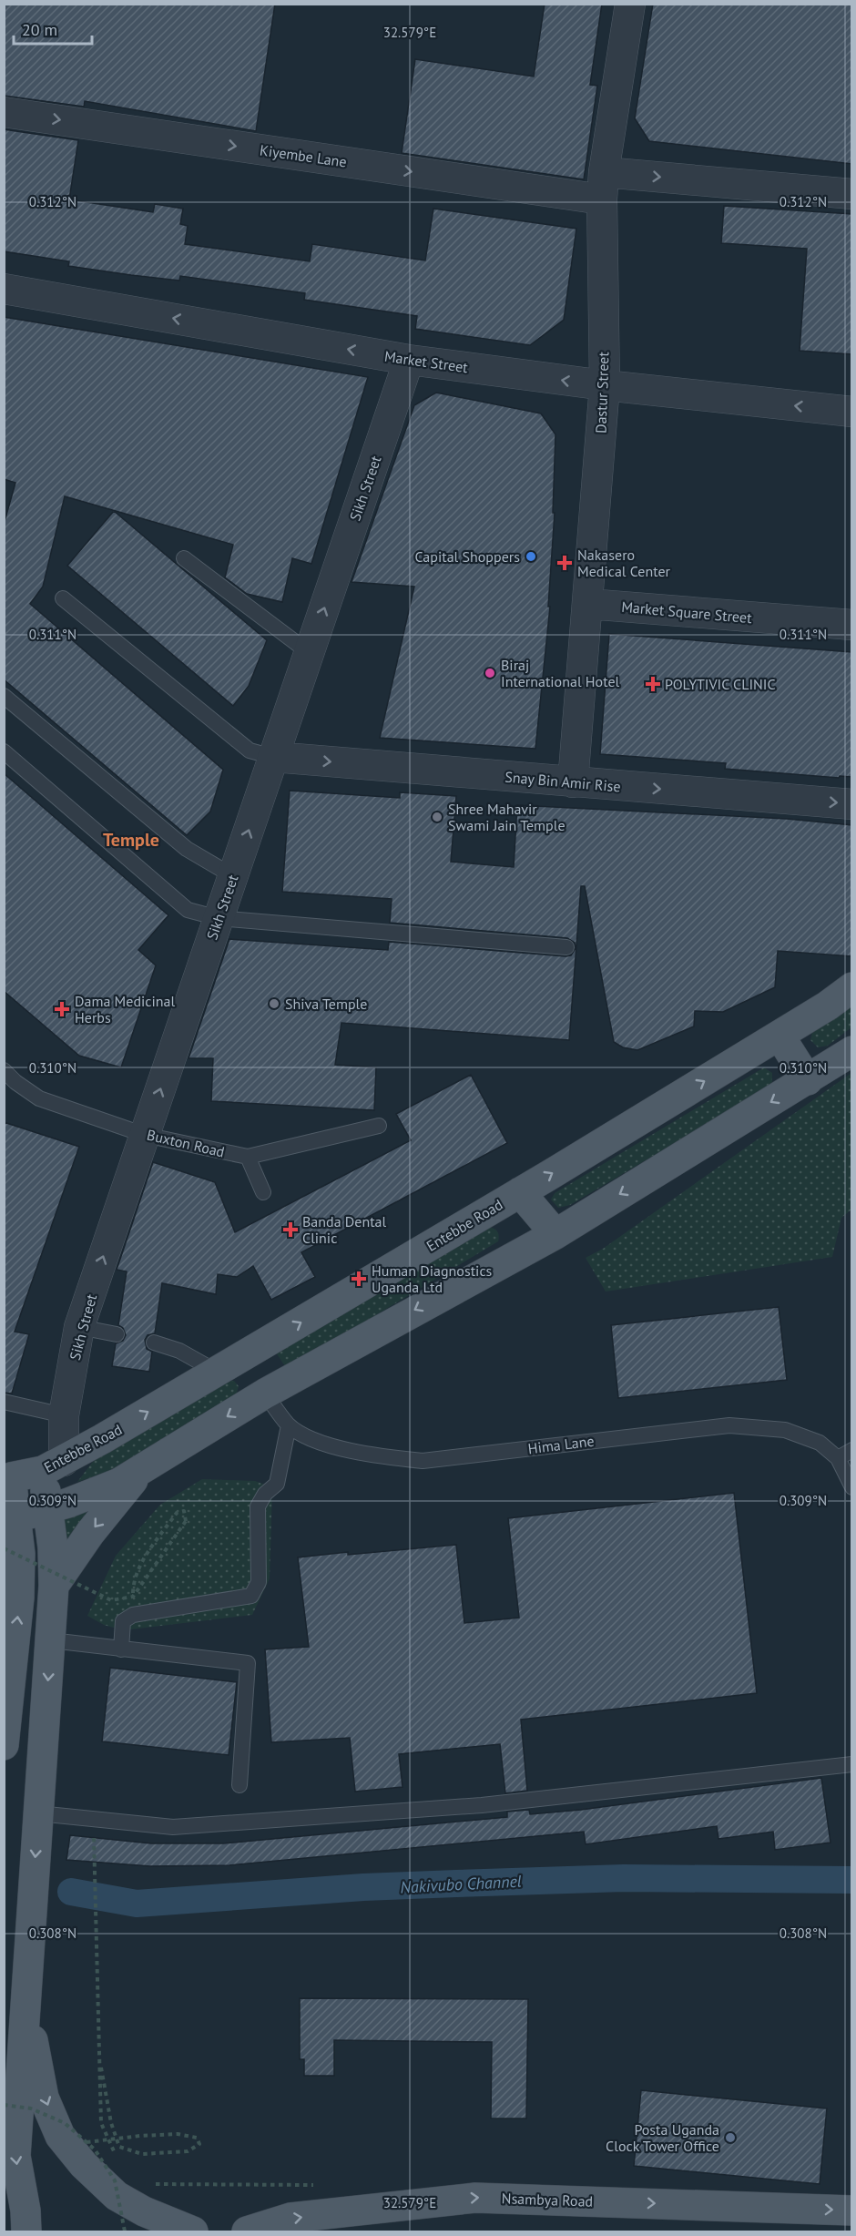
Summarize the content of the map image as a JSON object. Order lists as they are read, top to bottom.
{
  "streets": {
    "main road": ["Entebbe Road", "Nsambya Road"],
    "street": [
      "Kiyembe Lane",
      "Market Street",
      "Dastur Street",
      "Sikh Street",
      "Market Square Street",
      "Snay Bin Amir Rise"
    ],
    "lane": ["Buxton Road", "Hima Lane"]
  },
  "crossings": [
    ["Kiyembe Lane", "Dastur Street"],
    ["Market Street", "Dastur Street"],
    ["Market Street", "Sikh Street"],
    ["Dastur Street", "Market Square Street"],
    ["Dastur Street", "Snay Bin Amir Rise"],
    ["Sikh Street", "Snay Bin Amir Rise"],
    ["Sikh Street", "Buxton Road"],
    ["Sikh Street", "Entebbe Road"]
  ],
  "one_way": [
    "Kiyembe Lane",
    "Market Street",
    "Sikh Street",
    "Snay Bin Amir Rise",
    "Nsambya Road"
  ],
  "districts": ["Temple"],
  "water": ["Nakivubo Channel"],
  "places": {
    "other": [
      "Capital Shoppers",
      "Biraj International Hotel",
      "Shree Mahavir Swami Jain Temple",
      "Shiva Temple",
      "Posta Uganda Clock Tower Office"
    ],
    "health": [
      "Nakasero Medical Center",
      "POLYTIVIC CLINIC",
      "Dama Medicinal Herbs",
      "Banda Dental Clinic",
      "Human Diagnostics Uganda Ltd"
    ]
  },
  "scale_bar": "20 m",
  "coordinates": [
    "32.579°E",
    "0.312°N",
    "0.311°N",
    "0.310°N",
    "0.309°N",
    "0.308°N"
  ]
}
